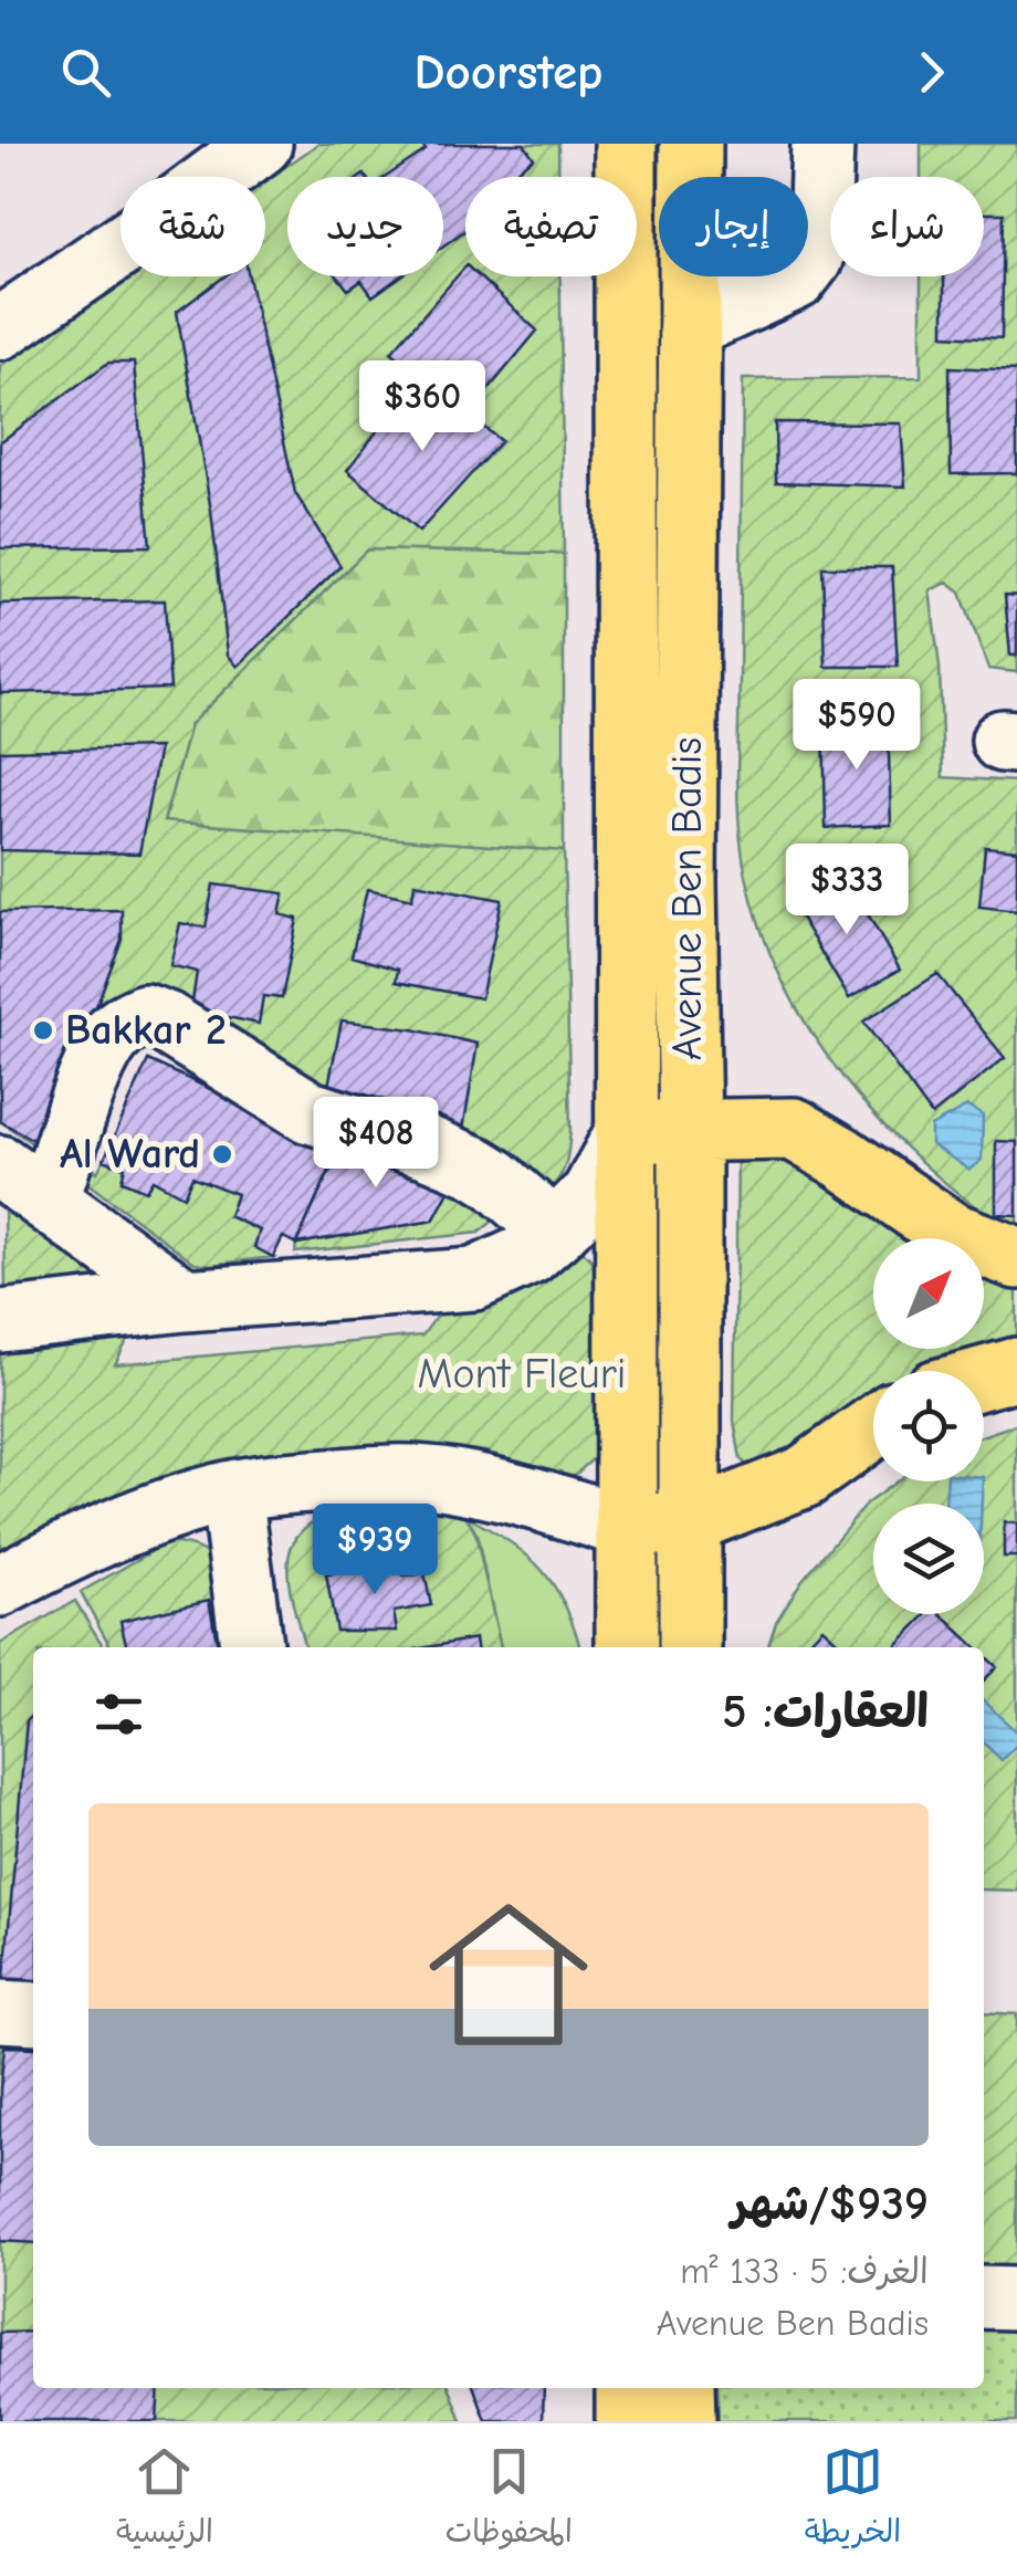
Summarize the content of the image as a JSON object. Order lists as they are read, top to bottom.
{
  "streets": {
    "main road": ["Avenue Ben Badis"]
  },
  "parks": ["Mont Fleuri"],
  "places": ["Bakkar 2", "Al Ward"],
  "north": "top right",
  "page": {
    "header": "Doorstep",
    "chip": [
      "شراء",
      "إيجار",
      "تصفية",
      "جديد",
      "شقة"
    ],
    "price": [
      "$360",
      "$590",
      "$333",
      "$408",
      "$939"
    ],
    "heading": "العقارات: 5",
    "list": [
      {
        "name": "$939/شهر",
        "note": "الغرف: 5 · 133 m² · Avenue Ben Badis"
      }
    ],
    "tabs": ["الخريطة", "المحفوظات", "الرئيسية"]
  }
}
